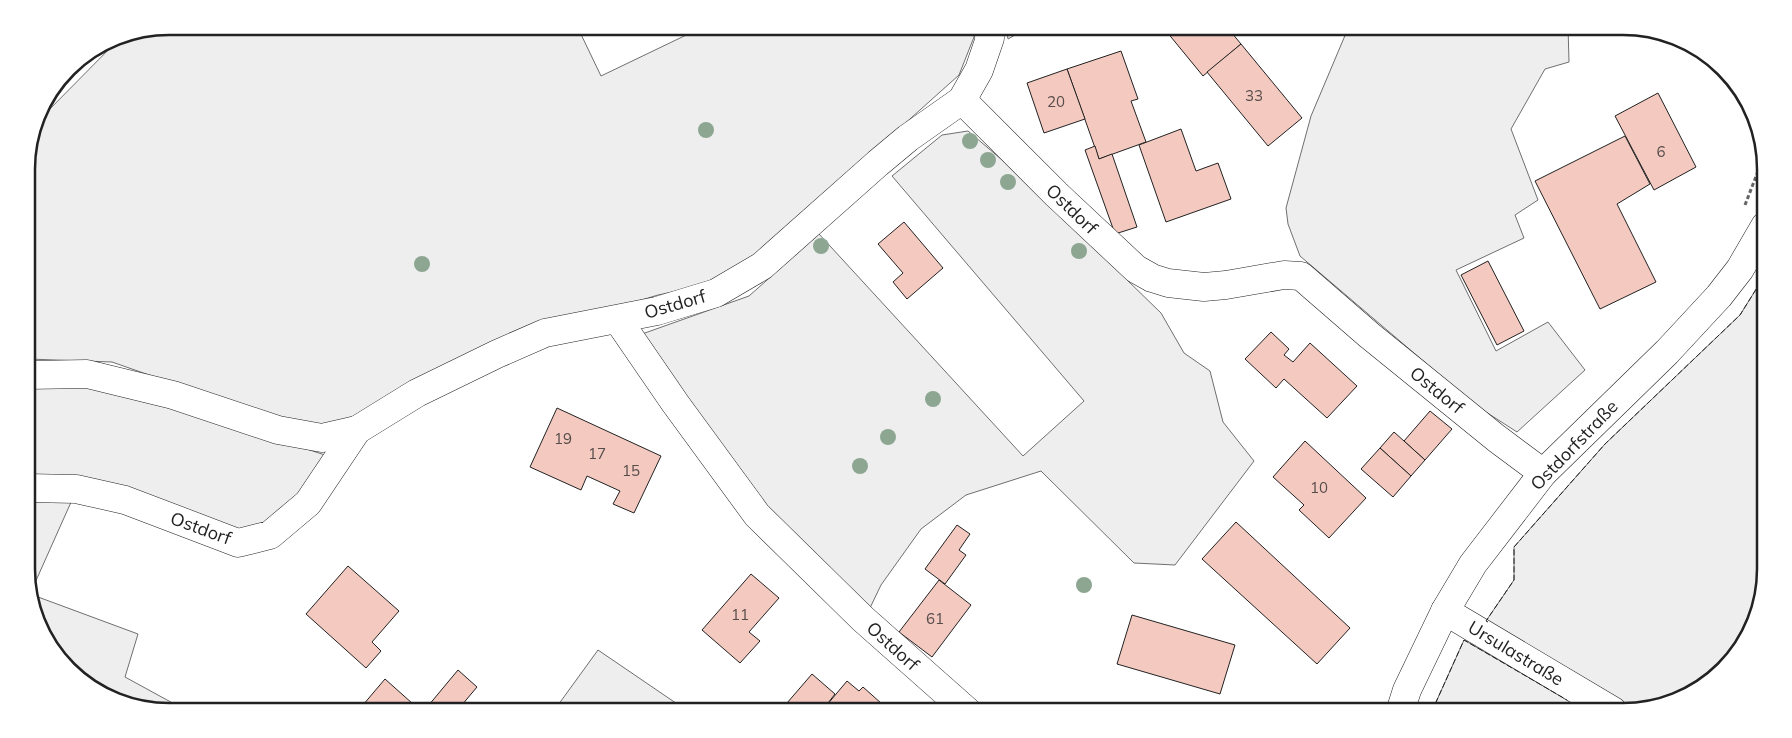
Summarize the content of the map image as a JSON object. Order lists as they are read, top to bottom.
{
  "streets": {
    "street": ["Ostdorf", "Ostdorfstraße", "Ursulastraße"]
  },
  "crossings": [
    ["Ostdorf", "Ostdorfstraße"],
    ["Ostdorfstraße", "Ursulastraße"]
  ],
  "house_numbers": [
    "33",
    "20",
    "6",
    "19",
    "17",
    "15",
    "10",
    "11",
    "61"
  ]
}
